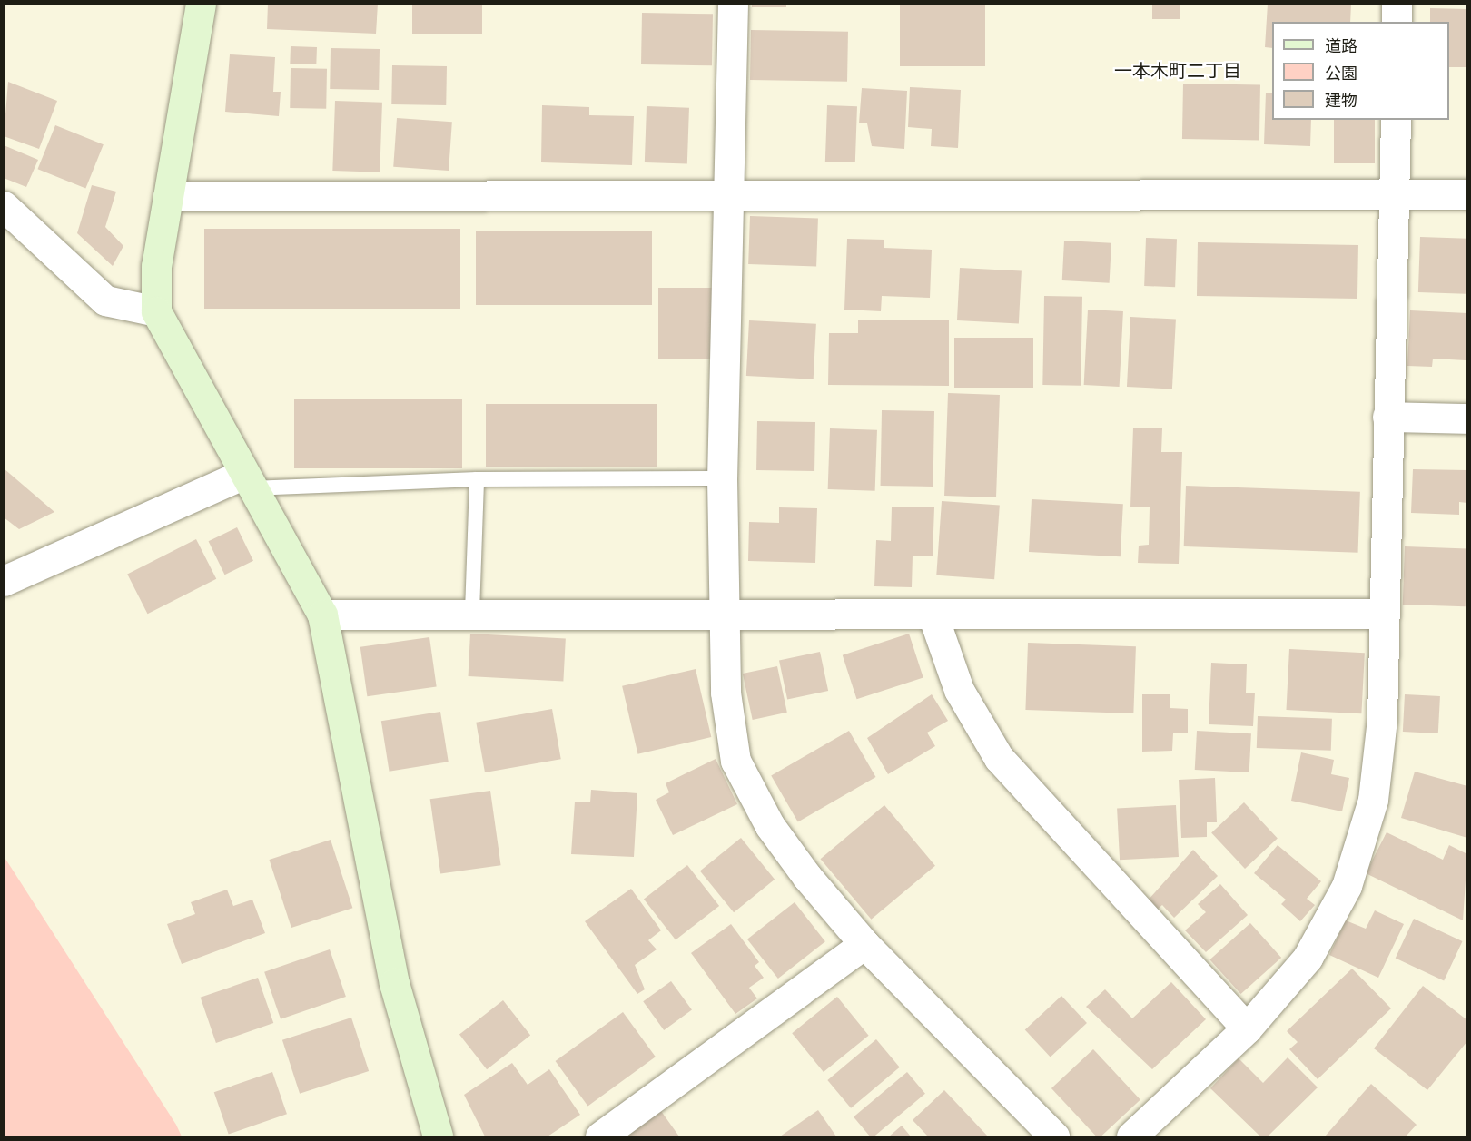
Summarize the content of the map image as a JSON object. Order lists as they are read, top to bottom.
{
  "districts": ["一本木町二丁目"],
  "legend": ["道路", "公園", "建物"]
}
